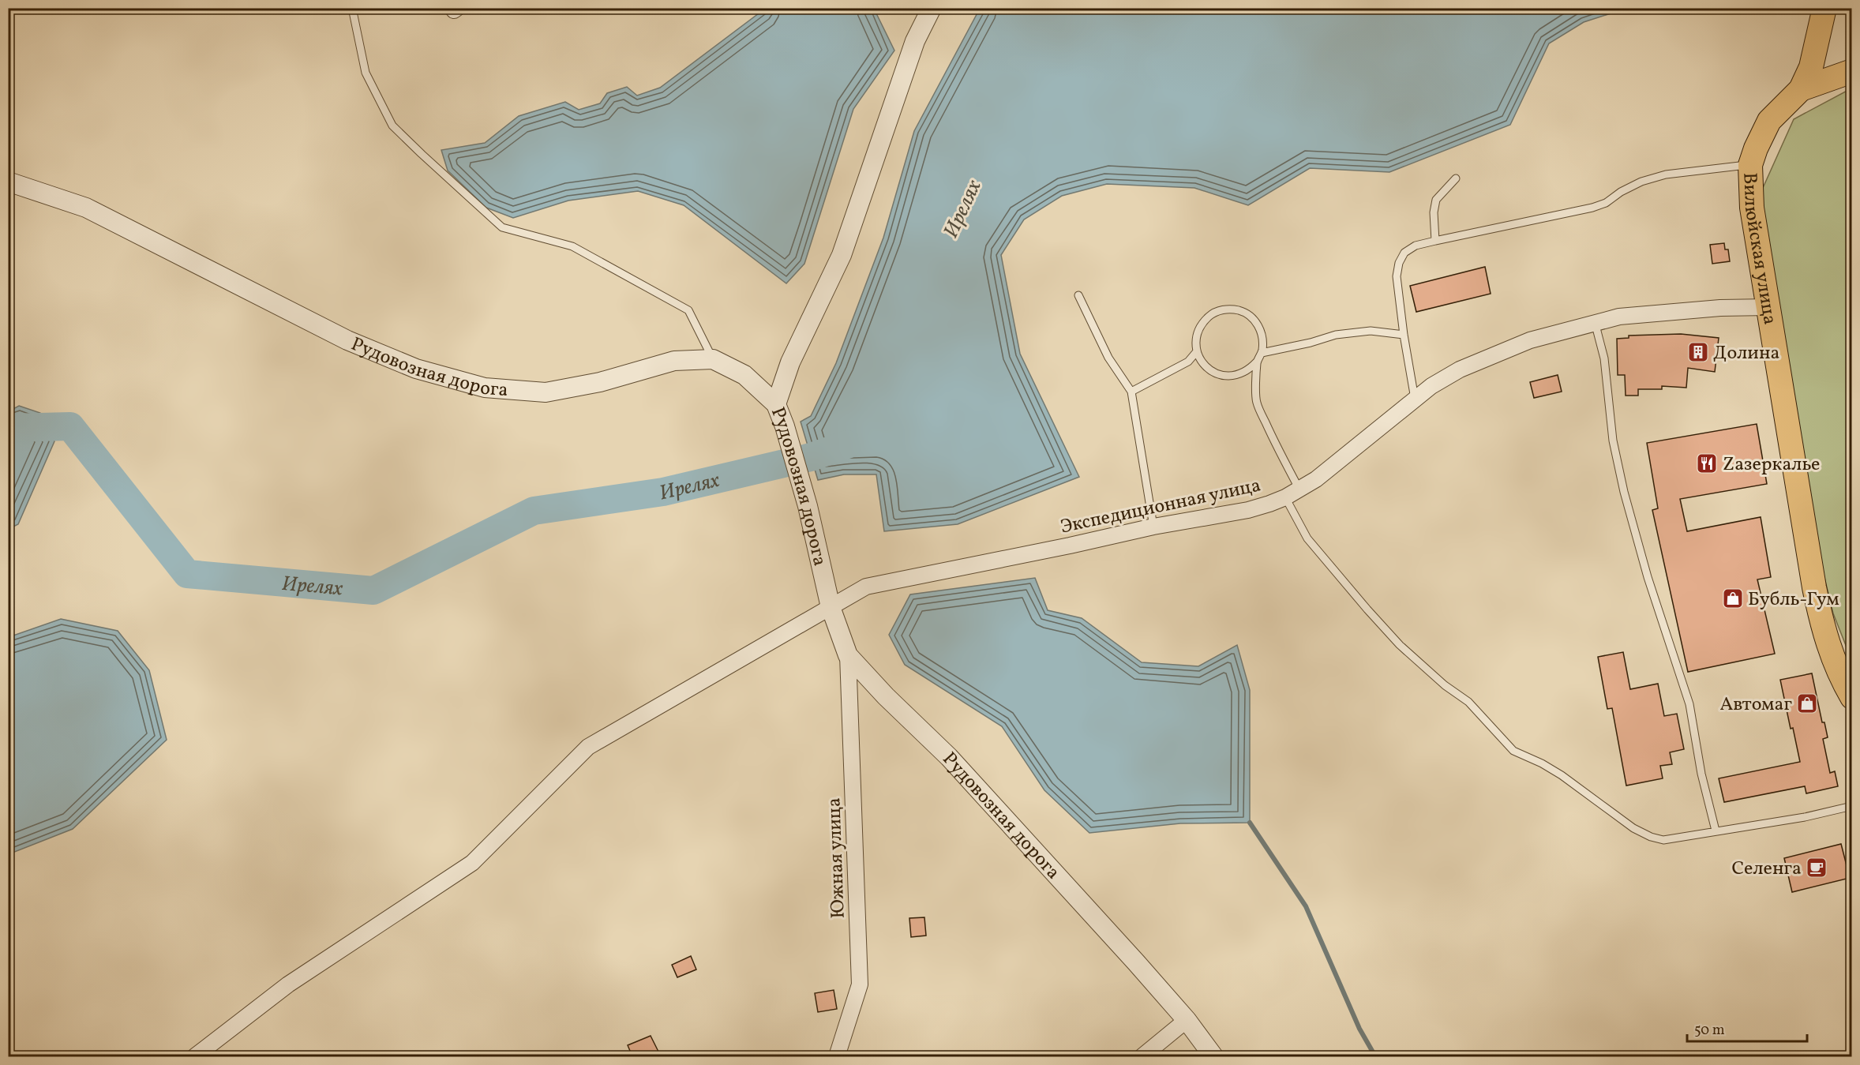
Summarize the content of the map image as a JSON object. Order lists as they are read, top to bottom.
{
  "streets": {
    "main road": ["Вилюйская улица"],
    "street": ["Рудовозная дорога", "Экспедиционная улица", "Южная улица"]
  },
  "crossings": [
    ["Вилюйская улица", "Экспедиционная улица"],
    ["Рудовозная дорога", "Экспедиционная улица"],
    ["Рудовозная дорога", "Южная улица"]
  ],
  "water": ["Ирелях"],
  "places": {
    "building": ["Долина"],
    "restaurant": ["Zазеркалье"],
    "shop": ["Бубль-Гум", "Автомаг"],
    "cafe": ["Селенга"]
  },
  "scale_bar": "50 m"
}
